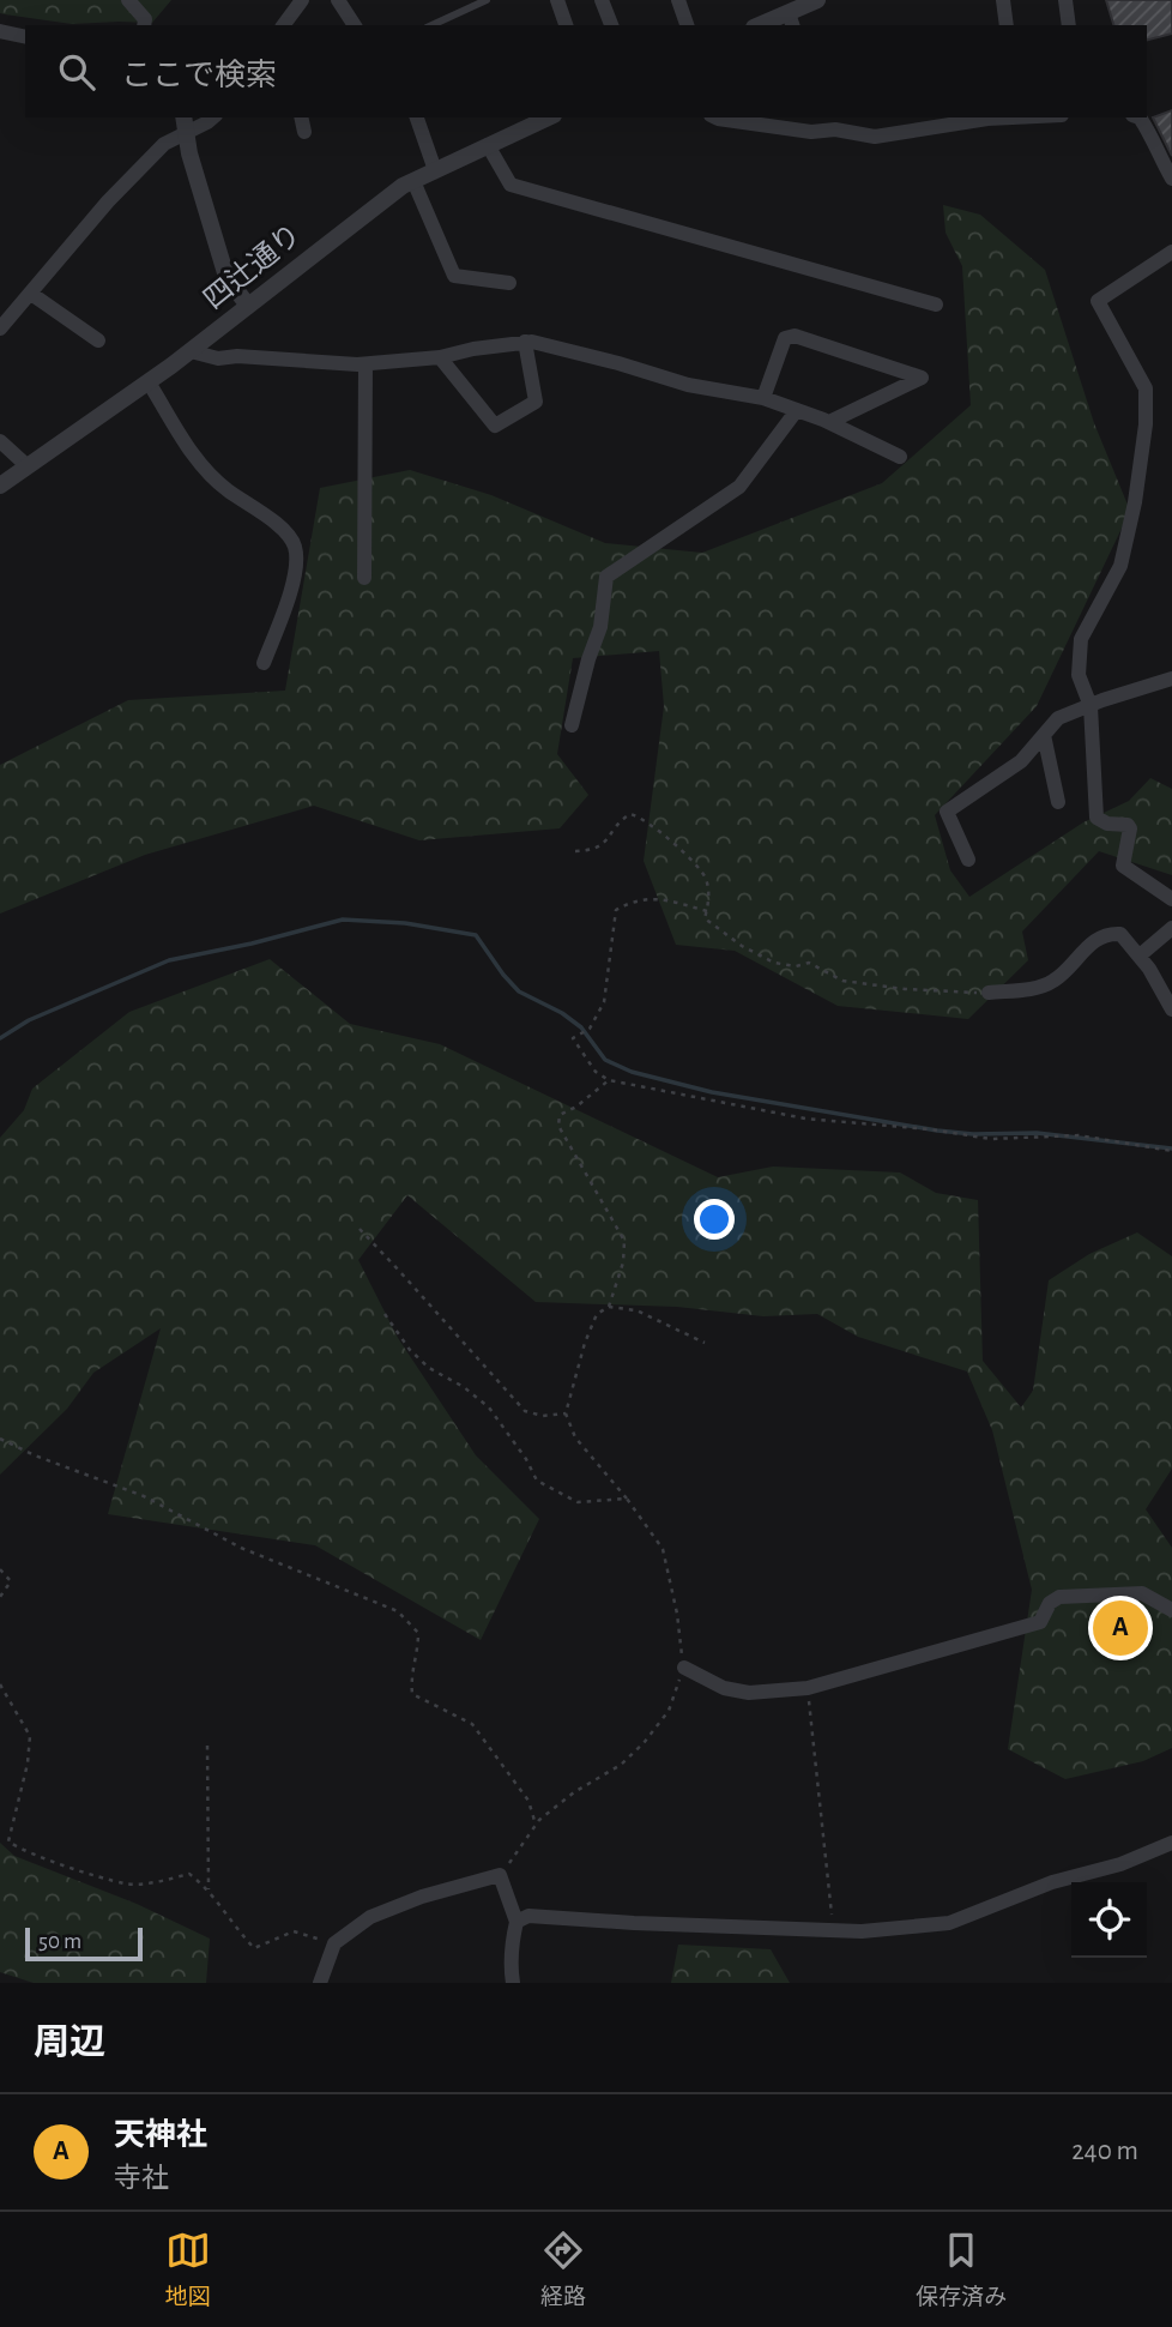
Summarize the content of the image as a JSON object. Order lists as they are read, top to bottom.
{
  "streets": {
    "street": ["四辻通り"]
  },
  "scale_bar": "50 m",
  "page": {
    "search": "ここで検索",
    "pins": "A",
    "scale": "50 m",
    "heading": "周辺",
    "list": [
      {
        "mark": "A",
        "name": "天神社",
        "note": "寺社",
        "value": "240 m"
      }
    ],
    "nav": ["地図", "経路", "保存済み"]
  }
}
